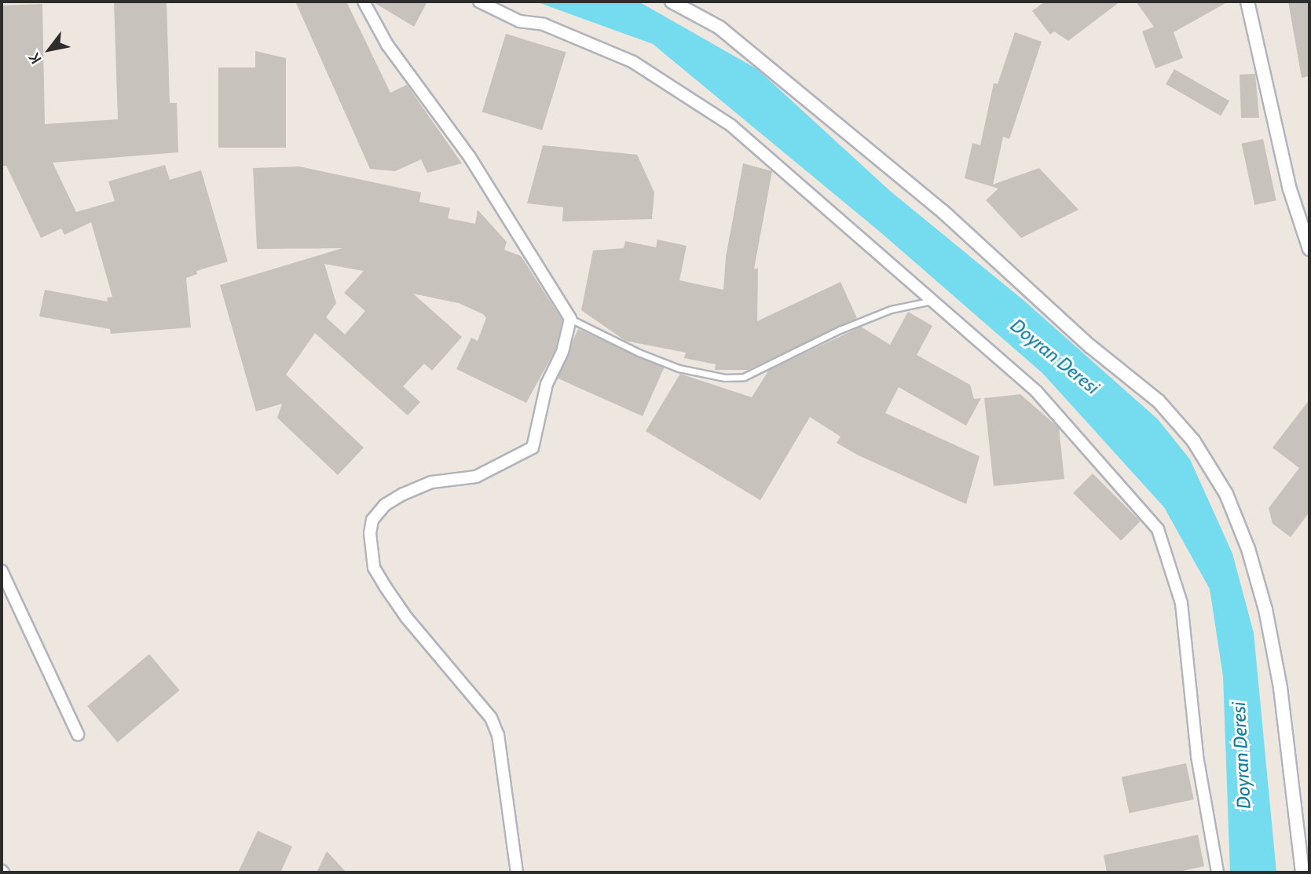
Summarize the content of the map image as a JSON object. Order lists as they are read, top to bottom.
{
  "water": ["Doyran Deresi"],
  "north": "bottom left"
}
